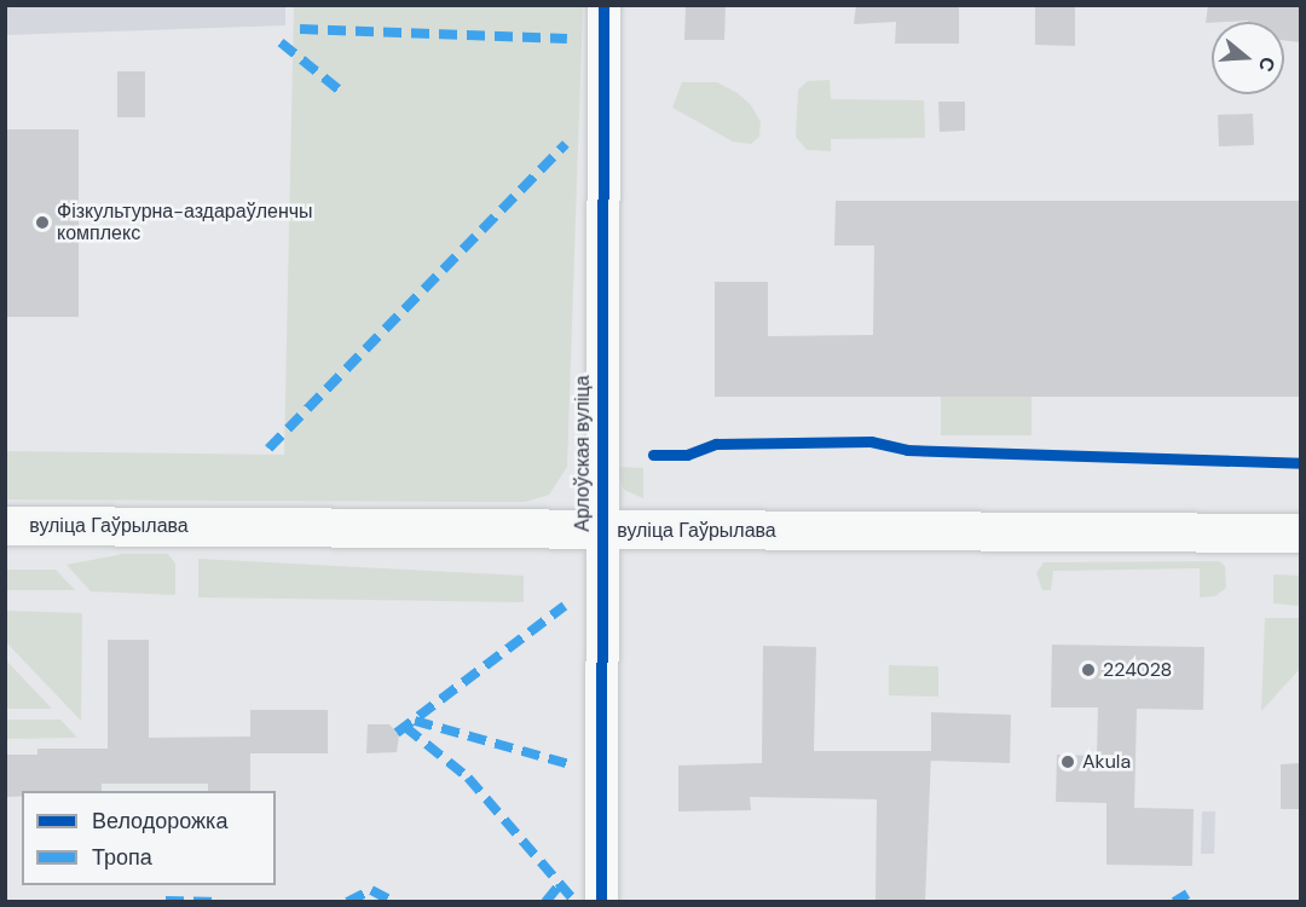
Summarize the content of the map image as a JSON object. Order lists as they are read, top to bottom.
{
  "streets": {
    "main road": ["вуліца Гаўрылава"],
    "street": ["Арлоўская вуліца"]
  },
  "crossings": [
    ["Арлоўская вуліца", "вуліца Гаўрылава"]
  ],
  "places": ["Фізкультурна-аздараўленчы комплекс", "224028", "Akula"],
  "legend": ["Велодорожка", "Тропа"],
  "north": "right"
}
